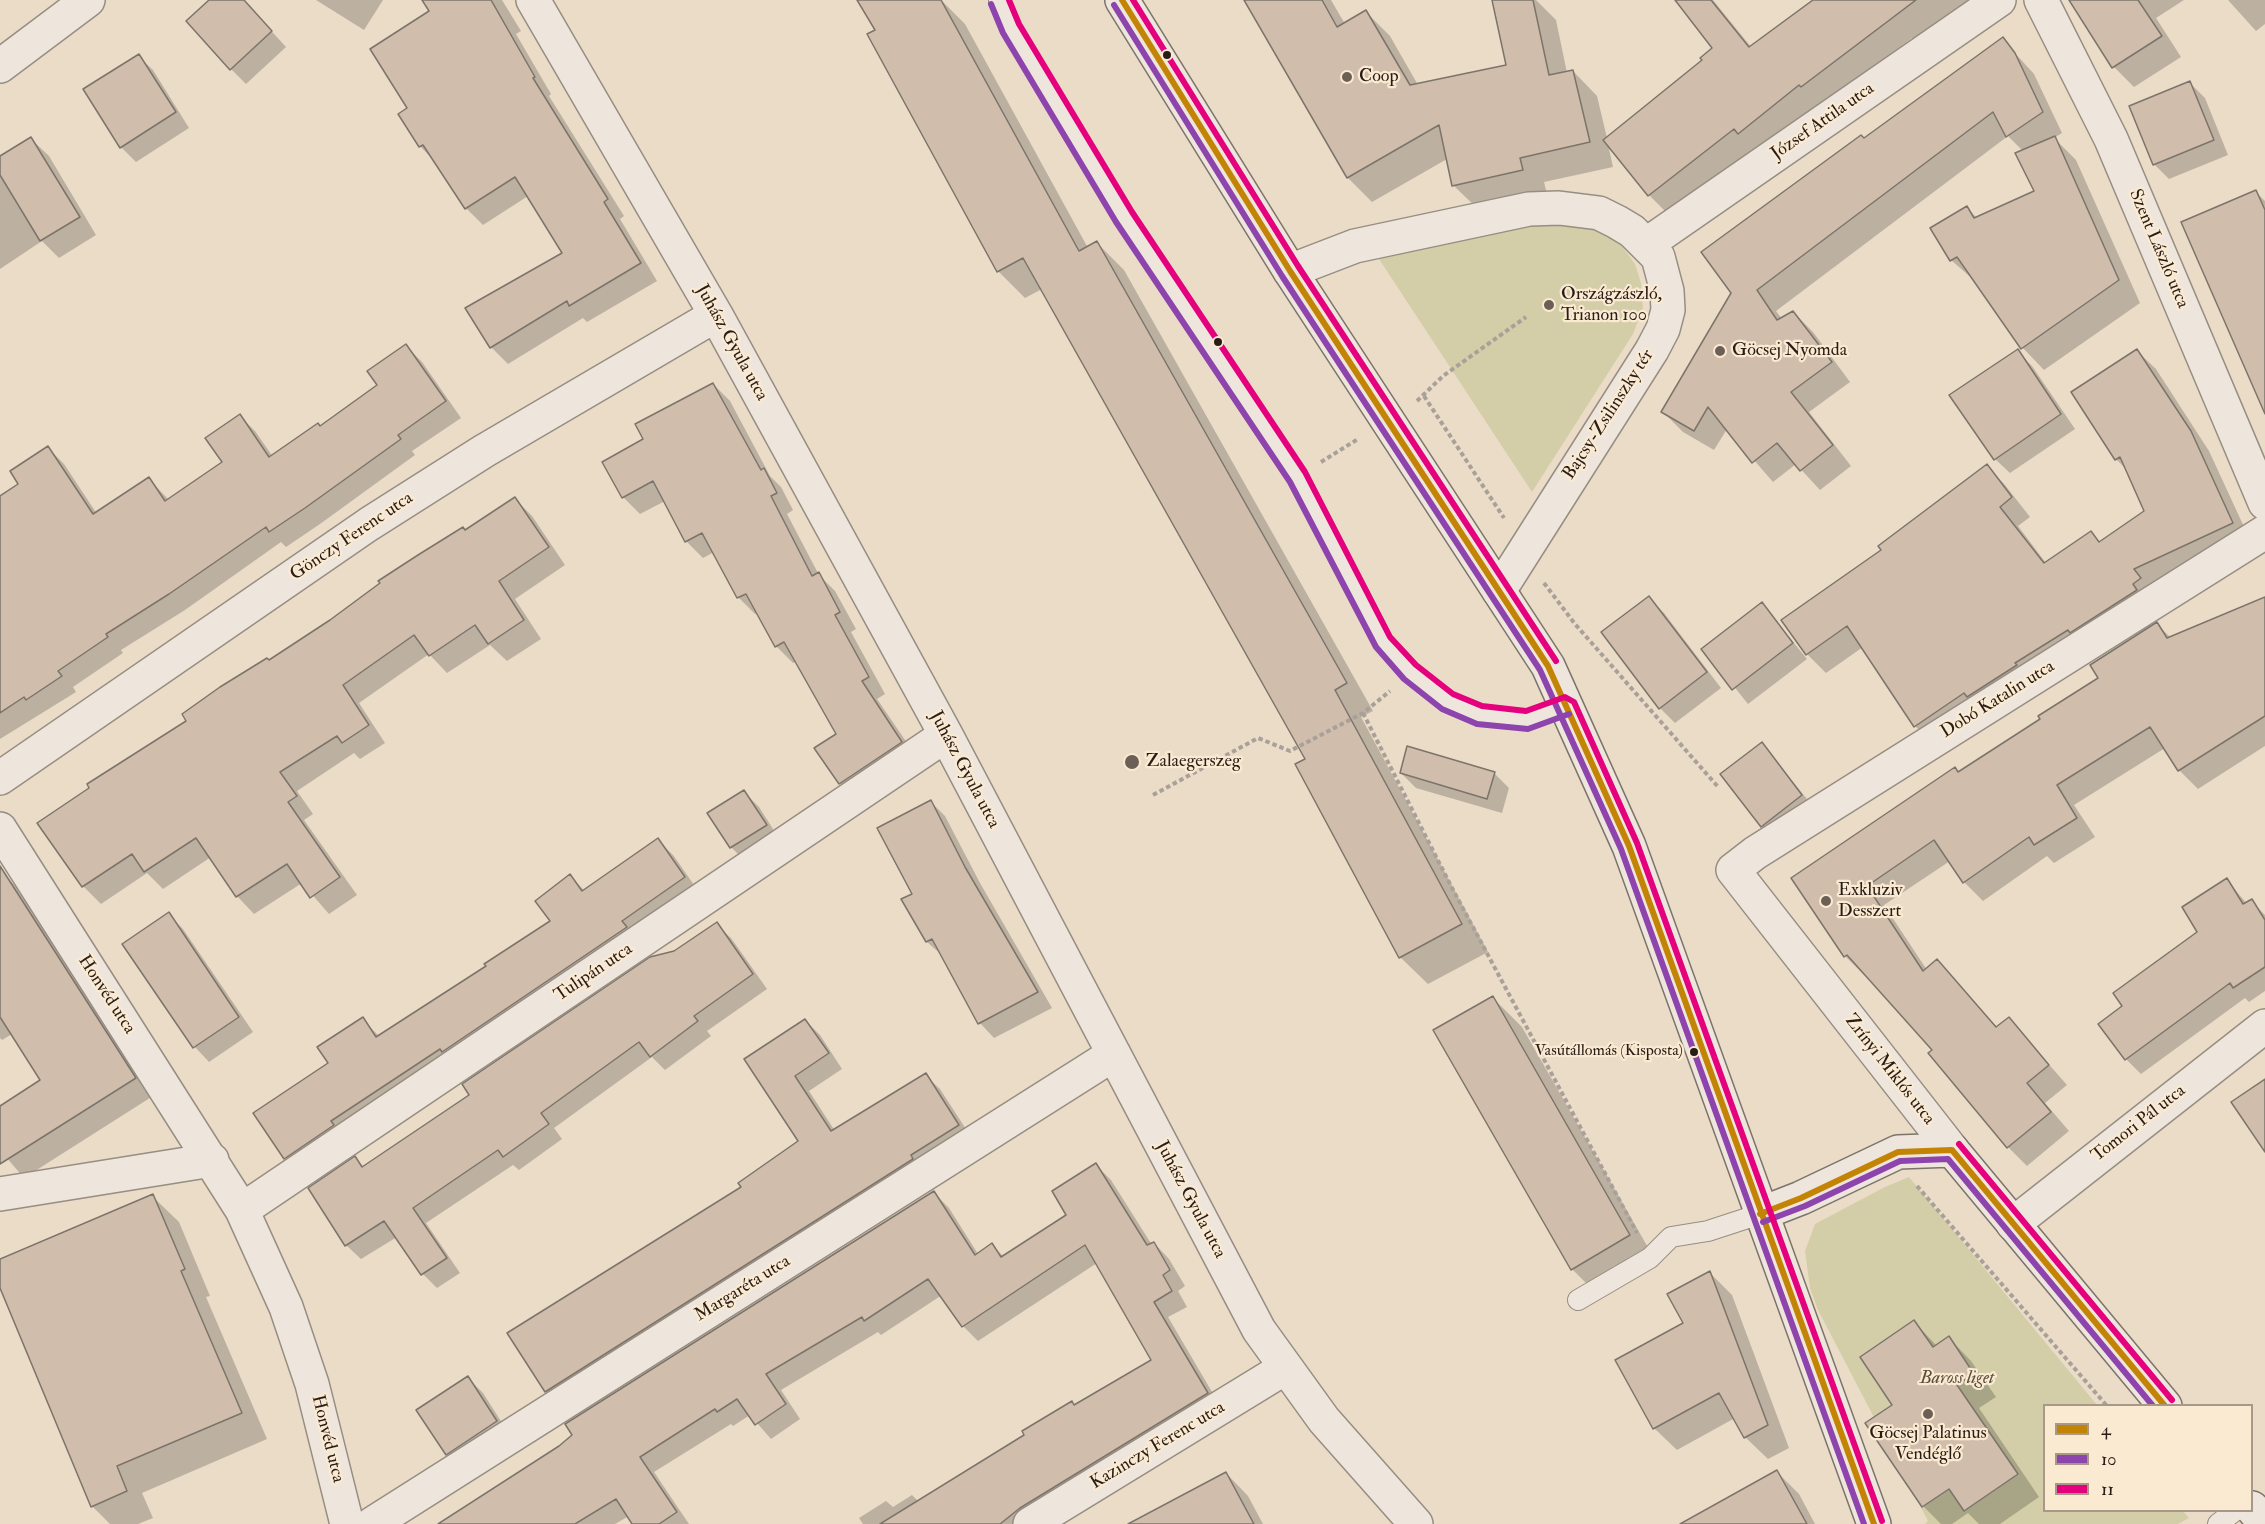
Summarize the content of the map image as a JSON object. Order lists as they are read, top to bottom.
{
  "streets": {
    "street": [
      "József Attila utca",
      "Szent László utca",
      "Juhász Gyula utca",
      "Bajcsy-Zsilinszky tér",
      "Gönczy Ferenc utca",
      "Dobó Katalin utca",
      "Tulipán utca",
      "Honvéd utca",
      "Zrínyi Miklós utca",
      "Tomori Pál utca",
      "Margaréta utca",
      "Kazinczy Ferenc utca"
    ]
  },
  "crossings": [
    ["József Attila utca", "Bajcsy-Zsilinszky tér"],
    ["Juhász Gyula utca", "Gönczy Ferenc utca"],
    ["Juhász Gyula utca", "Tulipán utca"],
    ["Juhász Gyula utca", "Margaréta utca"],
    ["Juhász Gyula utca", "Kazinczy Ferenc utca"],
    ["Dobó Katalin utca", "Zrínyi Miklós utca"],
    ["Tulipán utca", "Honvéd utca"],
    ["Zrínyi Miklós utca", "Tomori Pál utca"]
  ],
  "parks": ["Baross liget"],
  "places": [
    "Coop",
    "Országzászló, Trianon 100",
    "Göcsej Nyomda",
    "Zalaegerszeg",
    "Exkluziv Desszert",
    "Vasútállomás (Kisposta)",
    "Göcsej Palatinus Vendéglő"
  ],
  "lines": ["transit line 4", "transit line 11", "transit line 10"],
  "legend": ["4", "10", "11"]
}
